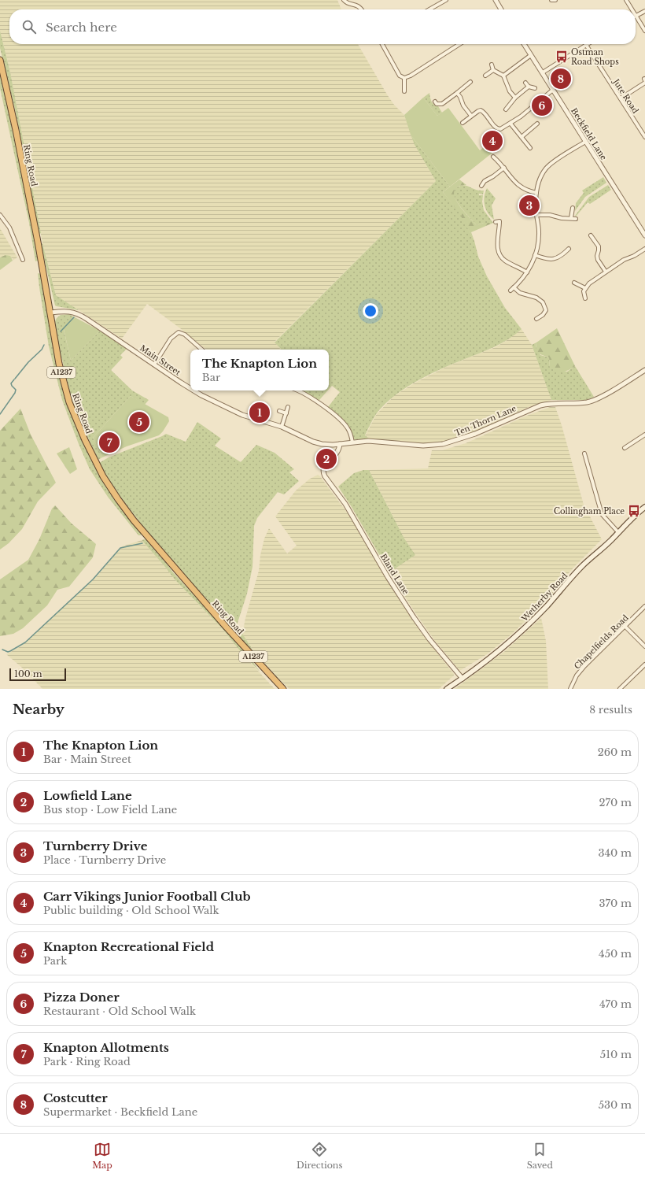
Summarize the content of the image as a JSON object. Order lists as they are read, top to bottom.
{
  "streets": {
    "highway": ["Ring Road", "A1237"],
    "main road": ["Wetherby Road"],
    "street": [
      "Jute Road",
      "Beckfield Lane",
      "Main Street",
      "Ten Thorn Lane",
      "Bland Lane",
      "Chapelfields Road"
    ]
  },
  "crossings": [
    ["Ring Road", "Main Street"],
    ["Main Street", "Ten Thorn Lane"],
    ["Main Street", "Bland Lane"],
    ["Bland Lane", "Wetherby Road"]
  ],
  "places": {
    "bus stop": ["Ostman Road Shops", "Collingham Place"]
  },
  "scale_bar": "100 m",
  "page": {
    "search": "Search here",
    "pins": [
      "8",
      "6",
      "4",
      "3",
      "1",
      "5",
      "7",
      "2"
    ],
    "popup": ["The Knapton Lion", "Bar"],
    "scale": "100 m",
    "heading": ["Nearby", "8 results"],
    "list": [
      {
        "mark": "1",
        "name": "The Knapton Lion",
        "note": "Bar · Main Street",
        "value": "260 m"
      },
      {
        "mark": "2",
        "name": "Lowfield Lane",
        "note": "Bus stop · Low Field Lane",
        "value": "270 m"
      },
      {
        "mark": "3",
        "name": "Turnberry Drive",
        "note": "Place · Turnberry Drive",
        "value": "340 m"
      },
      {
        "mark": "4",
        "name": "Carr Vikings Junior Football Club",
        "note": "Public building · Old School Walk",
        "value": "370 m"
      },
      {
        "mark": "5",
        "name": "Knapton Recreational Field",
        "note": "Park",
        "value": "450 m"
      },
      {
        "mark": "6",
        "name": "Pizza Doner",
        "note": "Restaurant · Old School Walk",
        "value": "470 m"
      },
      {
        "mark": "7",
        "name": "Knapton Allotments",
        "note": "Park · Ring Road",
        "value": "510 m"
      },
      {
        "mark": "8",
        "name": "Costcutter",
        "note": "Supermarket · Beckfield Lane",
        "value": "530 m"
      }
    ],
    "nav": ["Map", "Directions", "Saved"]
  }
}
